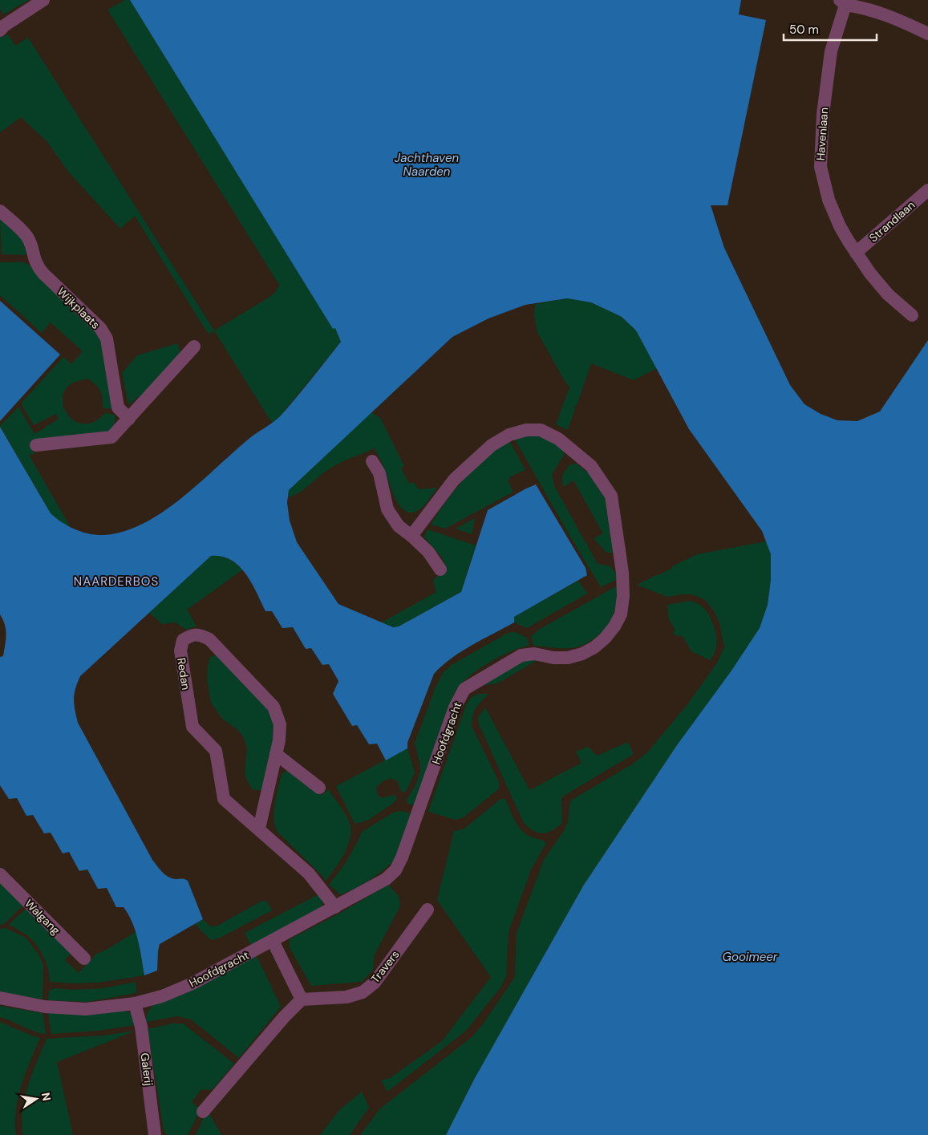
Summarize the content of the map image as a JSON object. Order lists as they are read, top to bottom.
{
  "streets": {
    "street": [
      "Havenlaan",
      "Strandlaan",
      "Wijkplaats",
      "Redan",
      "Hoofdgracht",
      "Walgang",
      "Travers",
      "Galerij"
    ]
  },
  "crossings": [
    ["Havenlaan", "Strandlaan"],
    ["Redan", "Hoofdgracht"],
    ["Hoofdgracht", "Galerij"]
  ],
  "districts": ["NAARDERBOS"],
  "water": ["Jachthaven Naarden", "Gooimeer"],
  "scale_bar": "50 m",
  "north": "right"
}
